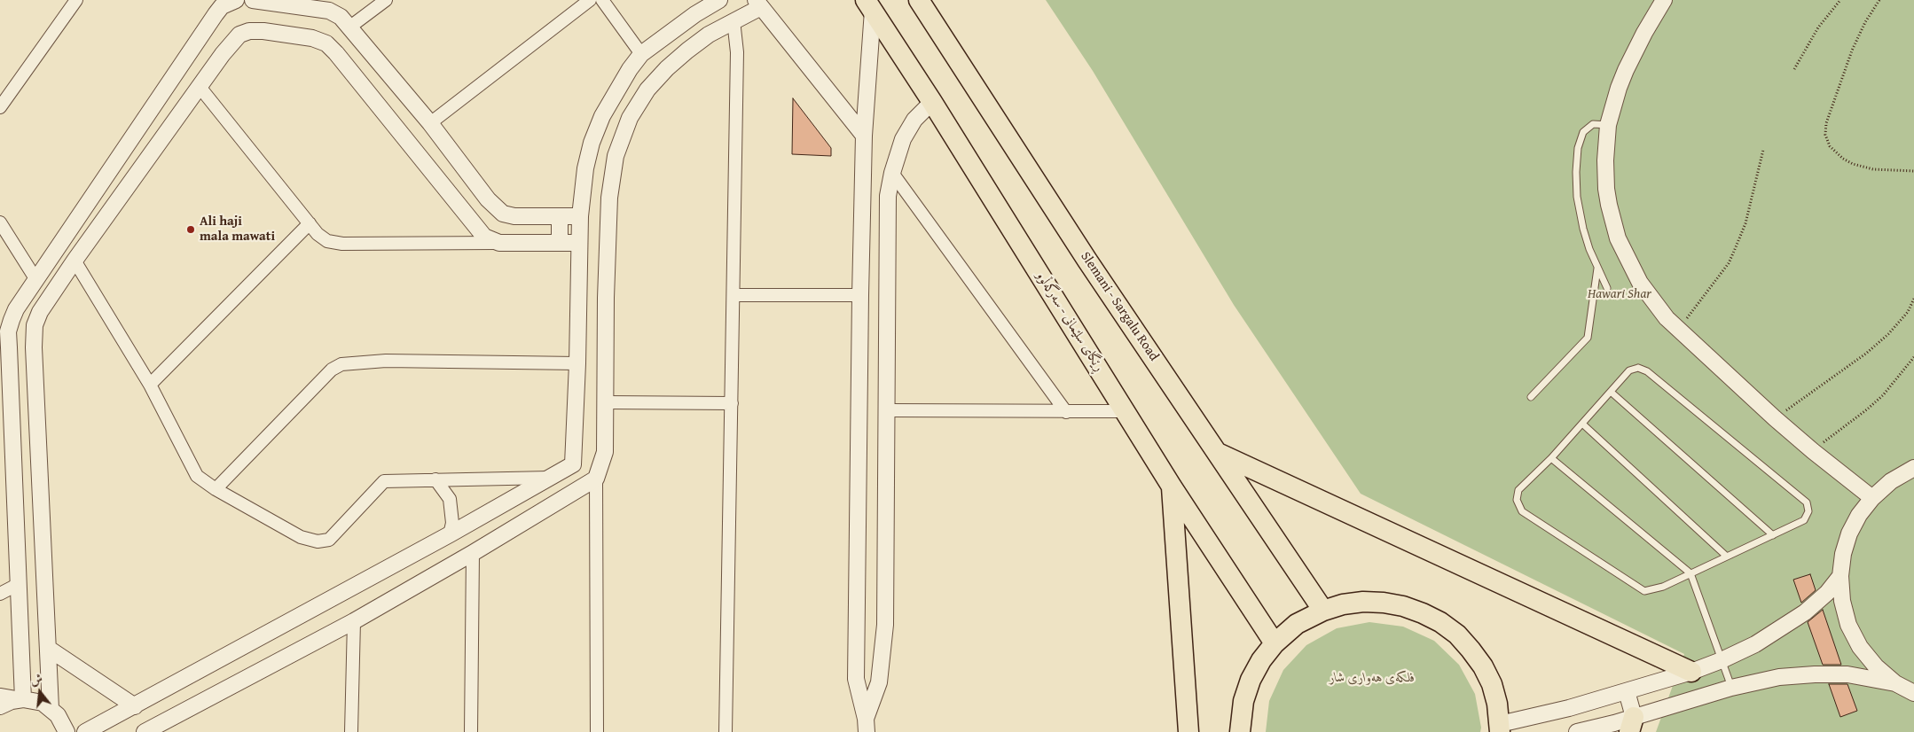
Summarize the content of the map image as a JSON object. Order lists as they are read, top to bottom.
{
  "streets": {
    "main road": ["Slemani - Sargalu Road", "ڕێگای سلێمانی - سەرگەڵوو"]
  },
  "parks": ["Hawari Shar", "فلکەی هەواری شار"],
  "places": ["Ali haji mala mawati"],
  "north": "top"
}
